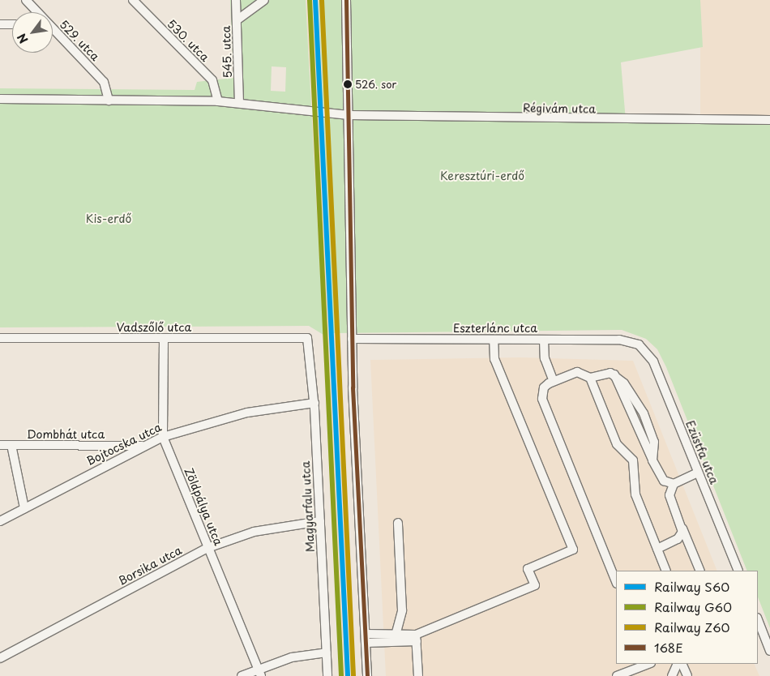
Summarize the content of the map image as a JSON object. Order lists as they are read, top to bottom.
{
  "streets": {
    "street": [
      "529. utca",
      "530. utca",
      "545. utca",
      "Régivám utca",
      "Vadszőlő utca",
      "Eszterlánc utca",
      "Dombhát utca",
      "Bojtocska utca",
      "Ezüstfa utca",
      "Zöldpálya utca",
      "Magyarfalu utca",
      "Borsika utca"
    ]
  },
  "crossings": [
    ["Vadszőlő utca", "Zöldpálya utca"],
    ["Vadszőlő utca", "Magyarfalu utca"],
    ["Eszterlánc utca", "Ezüstfa utca"],
    ["Dombhát utca", "Bojtocska utca"],
    ["Bojtocska utca", "Zöldpálya utca"],
    ["Bojtocska utca", "Magyarfalu utca"],
    ["Zöldpálya utca", "Borsika utca"],
    ["Magyarfalu utca", "Borsika utca"]
  ],
  "parks": ["Keresztúri-erdő", "Kis-erdő"],
  "places": ["526. sor"],
  "lines": [
    "rail line S60",
    "rail line G60",
    "rail line Z60",
    "transit line 168E"
  ],
  "legend": [
    "Railway S60",
    "Railway G60",
    "Railway Z60",
    "168E"
  ],
  "north": "bottom left"
}
